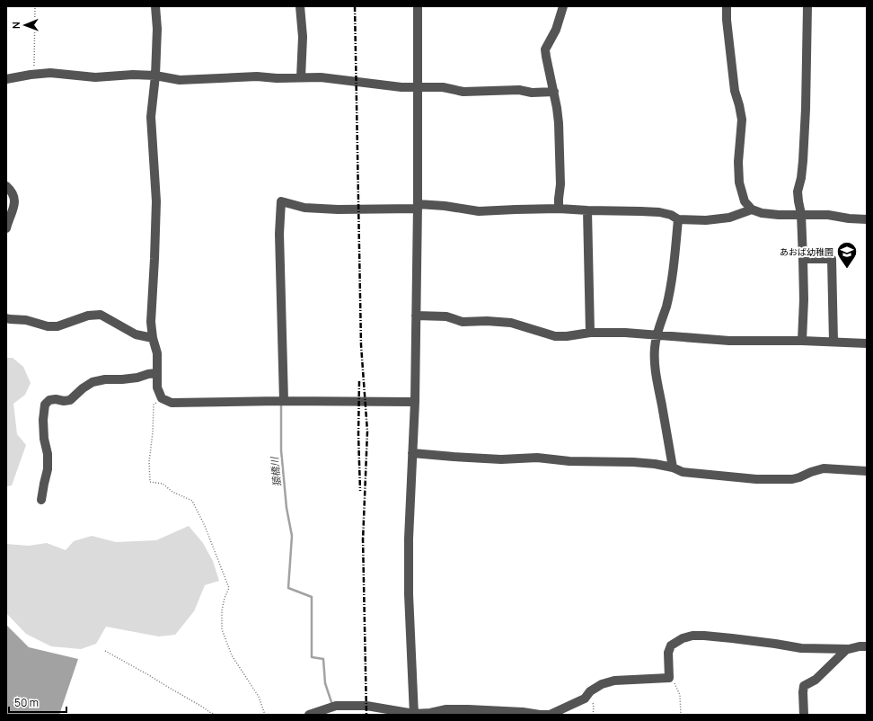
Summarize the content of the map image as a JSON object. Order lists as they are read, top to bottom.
{
  "water": ["猿橋川"],
  "places": {
    "school or university": ["あおば幼稚園"]
  },
  "scale_bar": "50 m",
  "north": "left"
}
